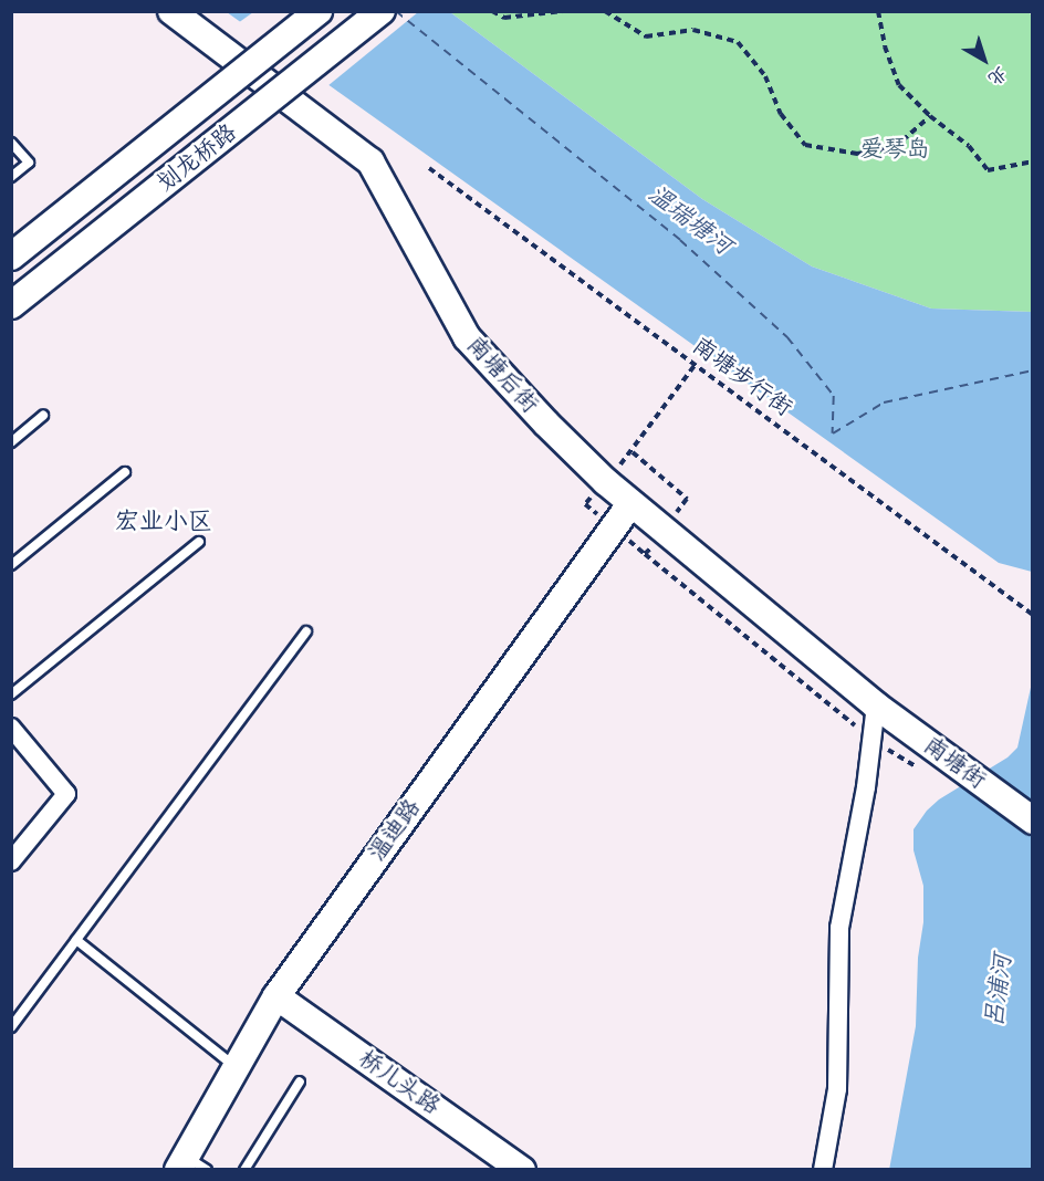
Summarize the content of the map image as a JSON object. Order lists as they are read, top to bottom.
{
  "streets": {
    "street": [
      "划龙桥路",
      "南塘后街",
      "南塘街",
      "温迪路",
      "桥儿头路"
    ],
    "path": ["南塘步行街"]
  },
  "crossings": [
    ["南塘后街", "南塘街"],
    ["南塘后街", "温迪路"],
    ["温迪路", "桥儿头路"]
  ],
  "districts": ["宏业小区"],
  "water": ["温瑞塘河", "吕浦河"],
  "parks": ["爱琴岛"],
  "north": "bottom right"
}
